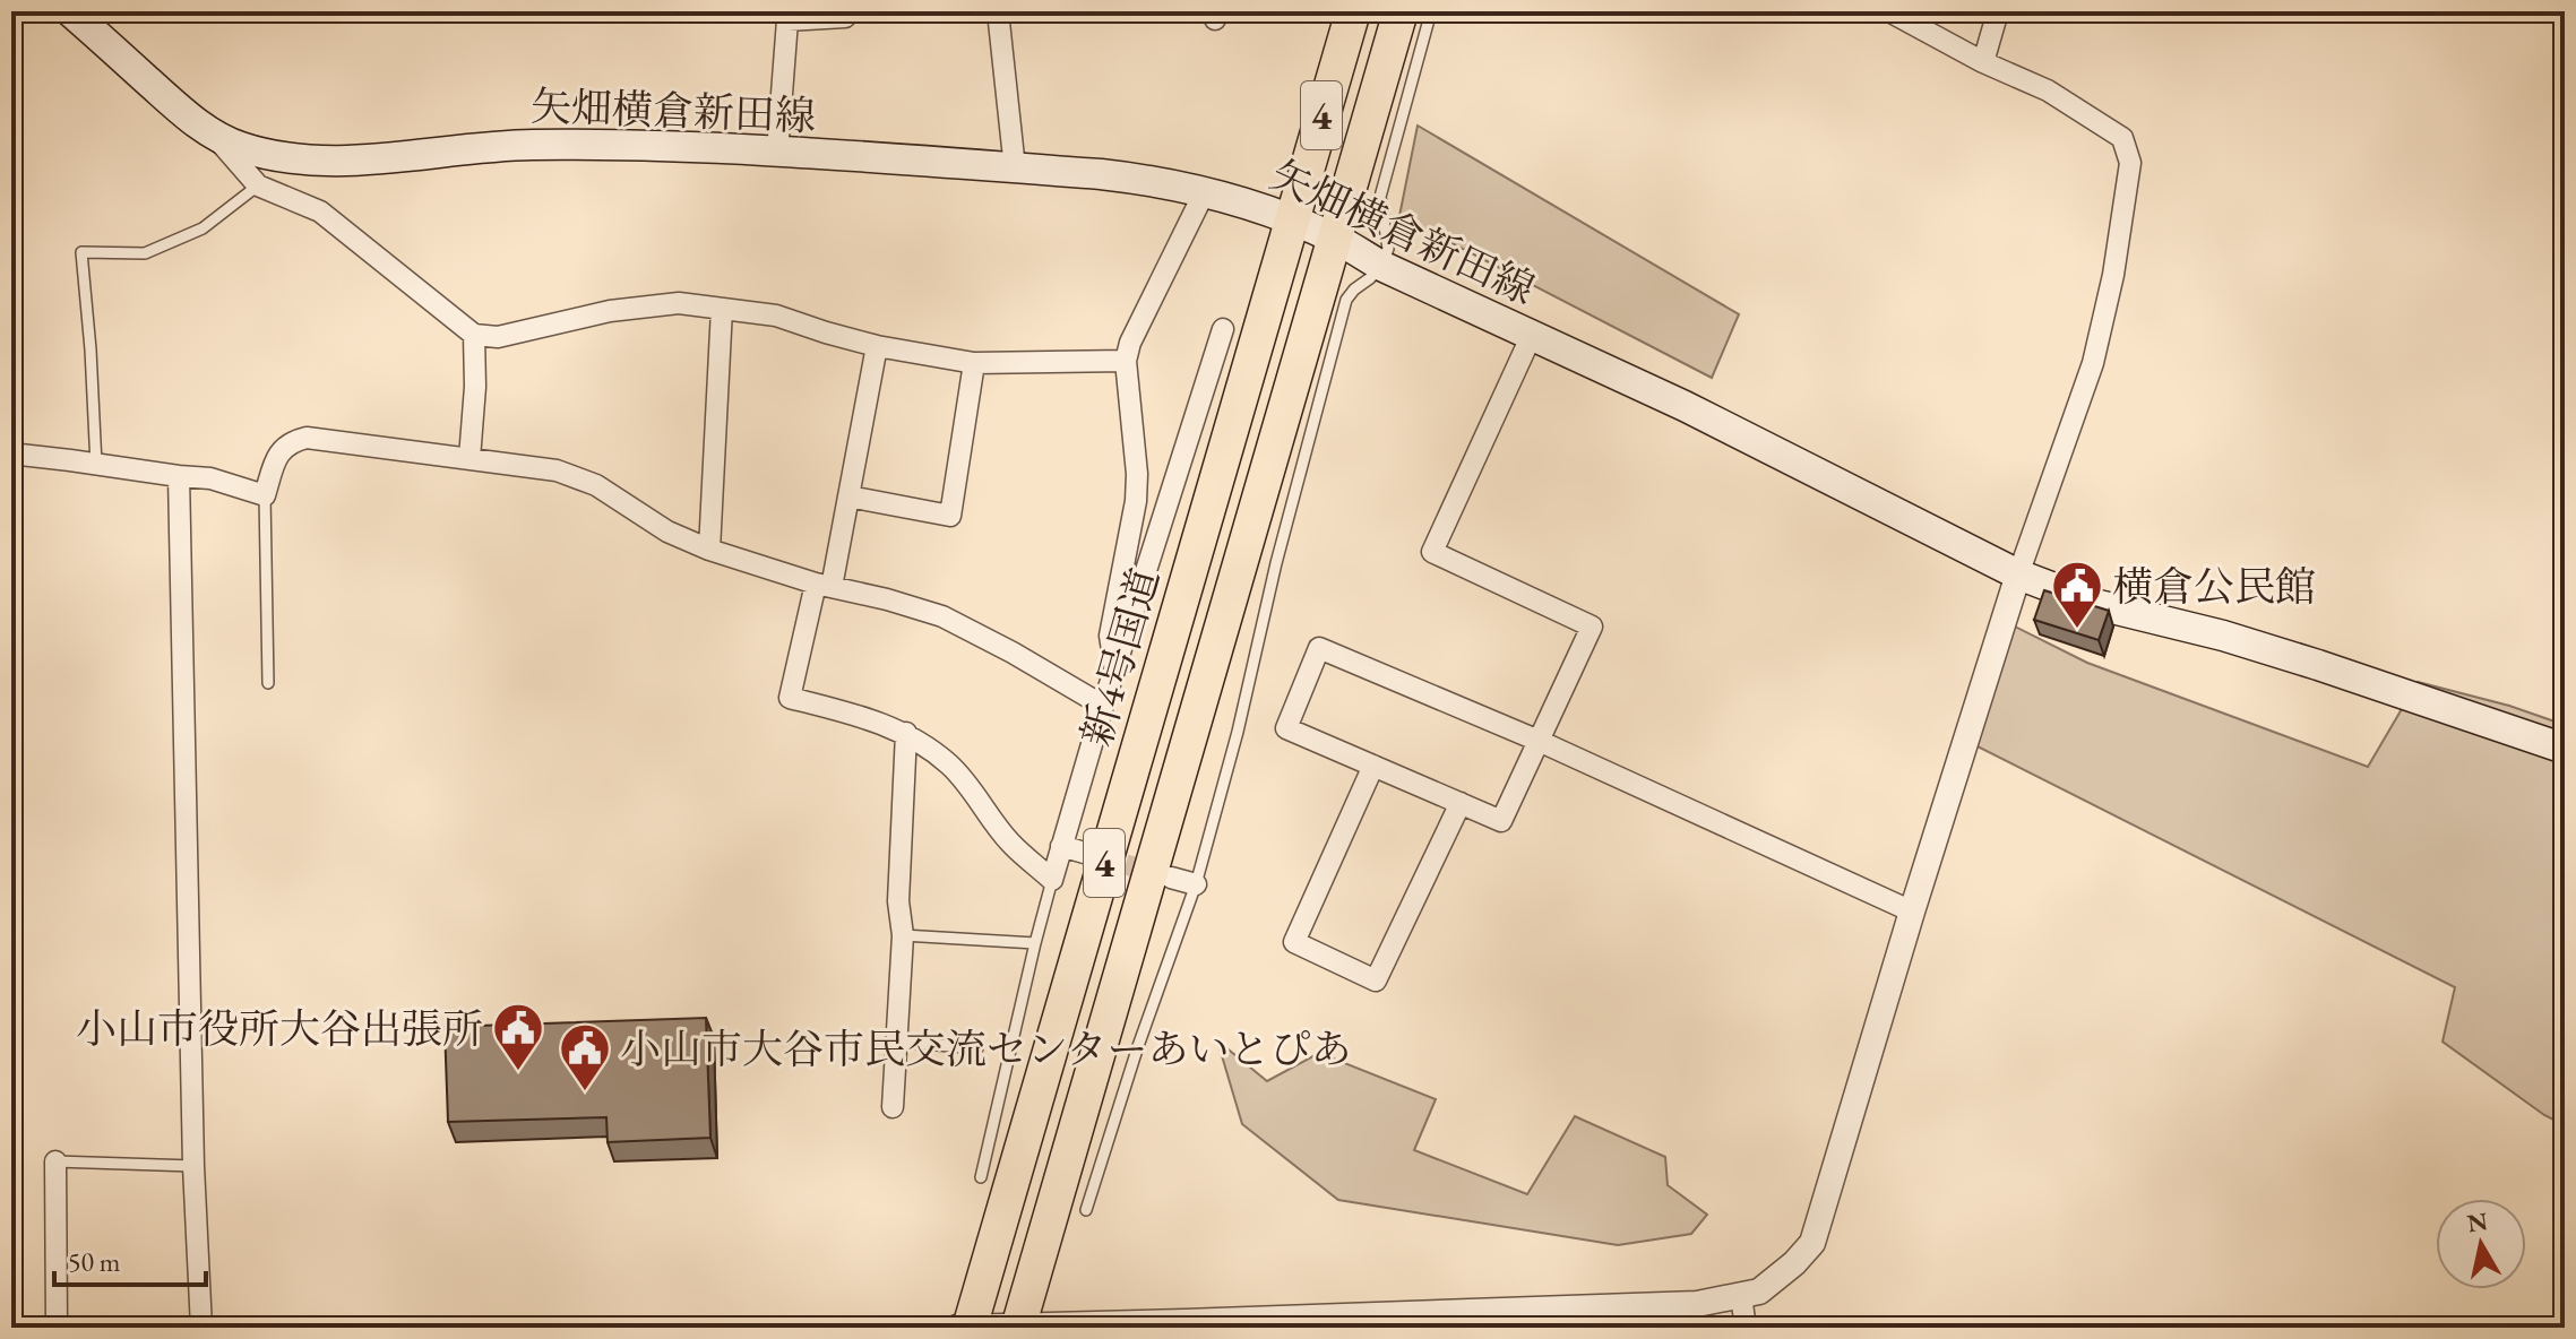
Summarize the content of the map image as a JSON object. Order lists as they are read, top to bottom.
{
  "streets": {
    "highway": ["4", "新4号国道"],
    "main road": ["矢畑横倉新田線"]
  },
  "crossings": [
    ["矢畑横倉新田線", "4"],
    ["矢畑横倉新田線", "新4号国道"]
  ],
  "places": {
    "public building": ["横倉公民館", "小山市役所大谷出張所", "小山市大谷市民交流センターあいとぴあ"]
  },
  "scale_bar": "50 m",
  "north": "top"
}
